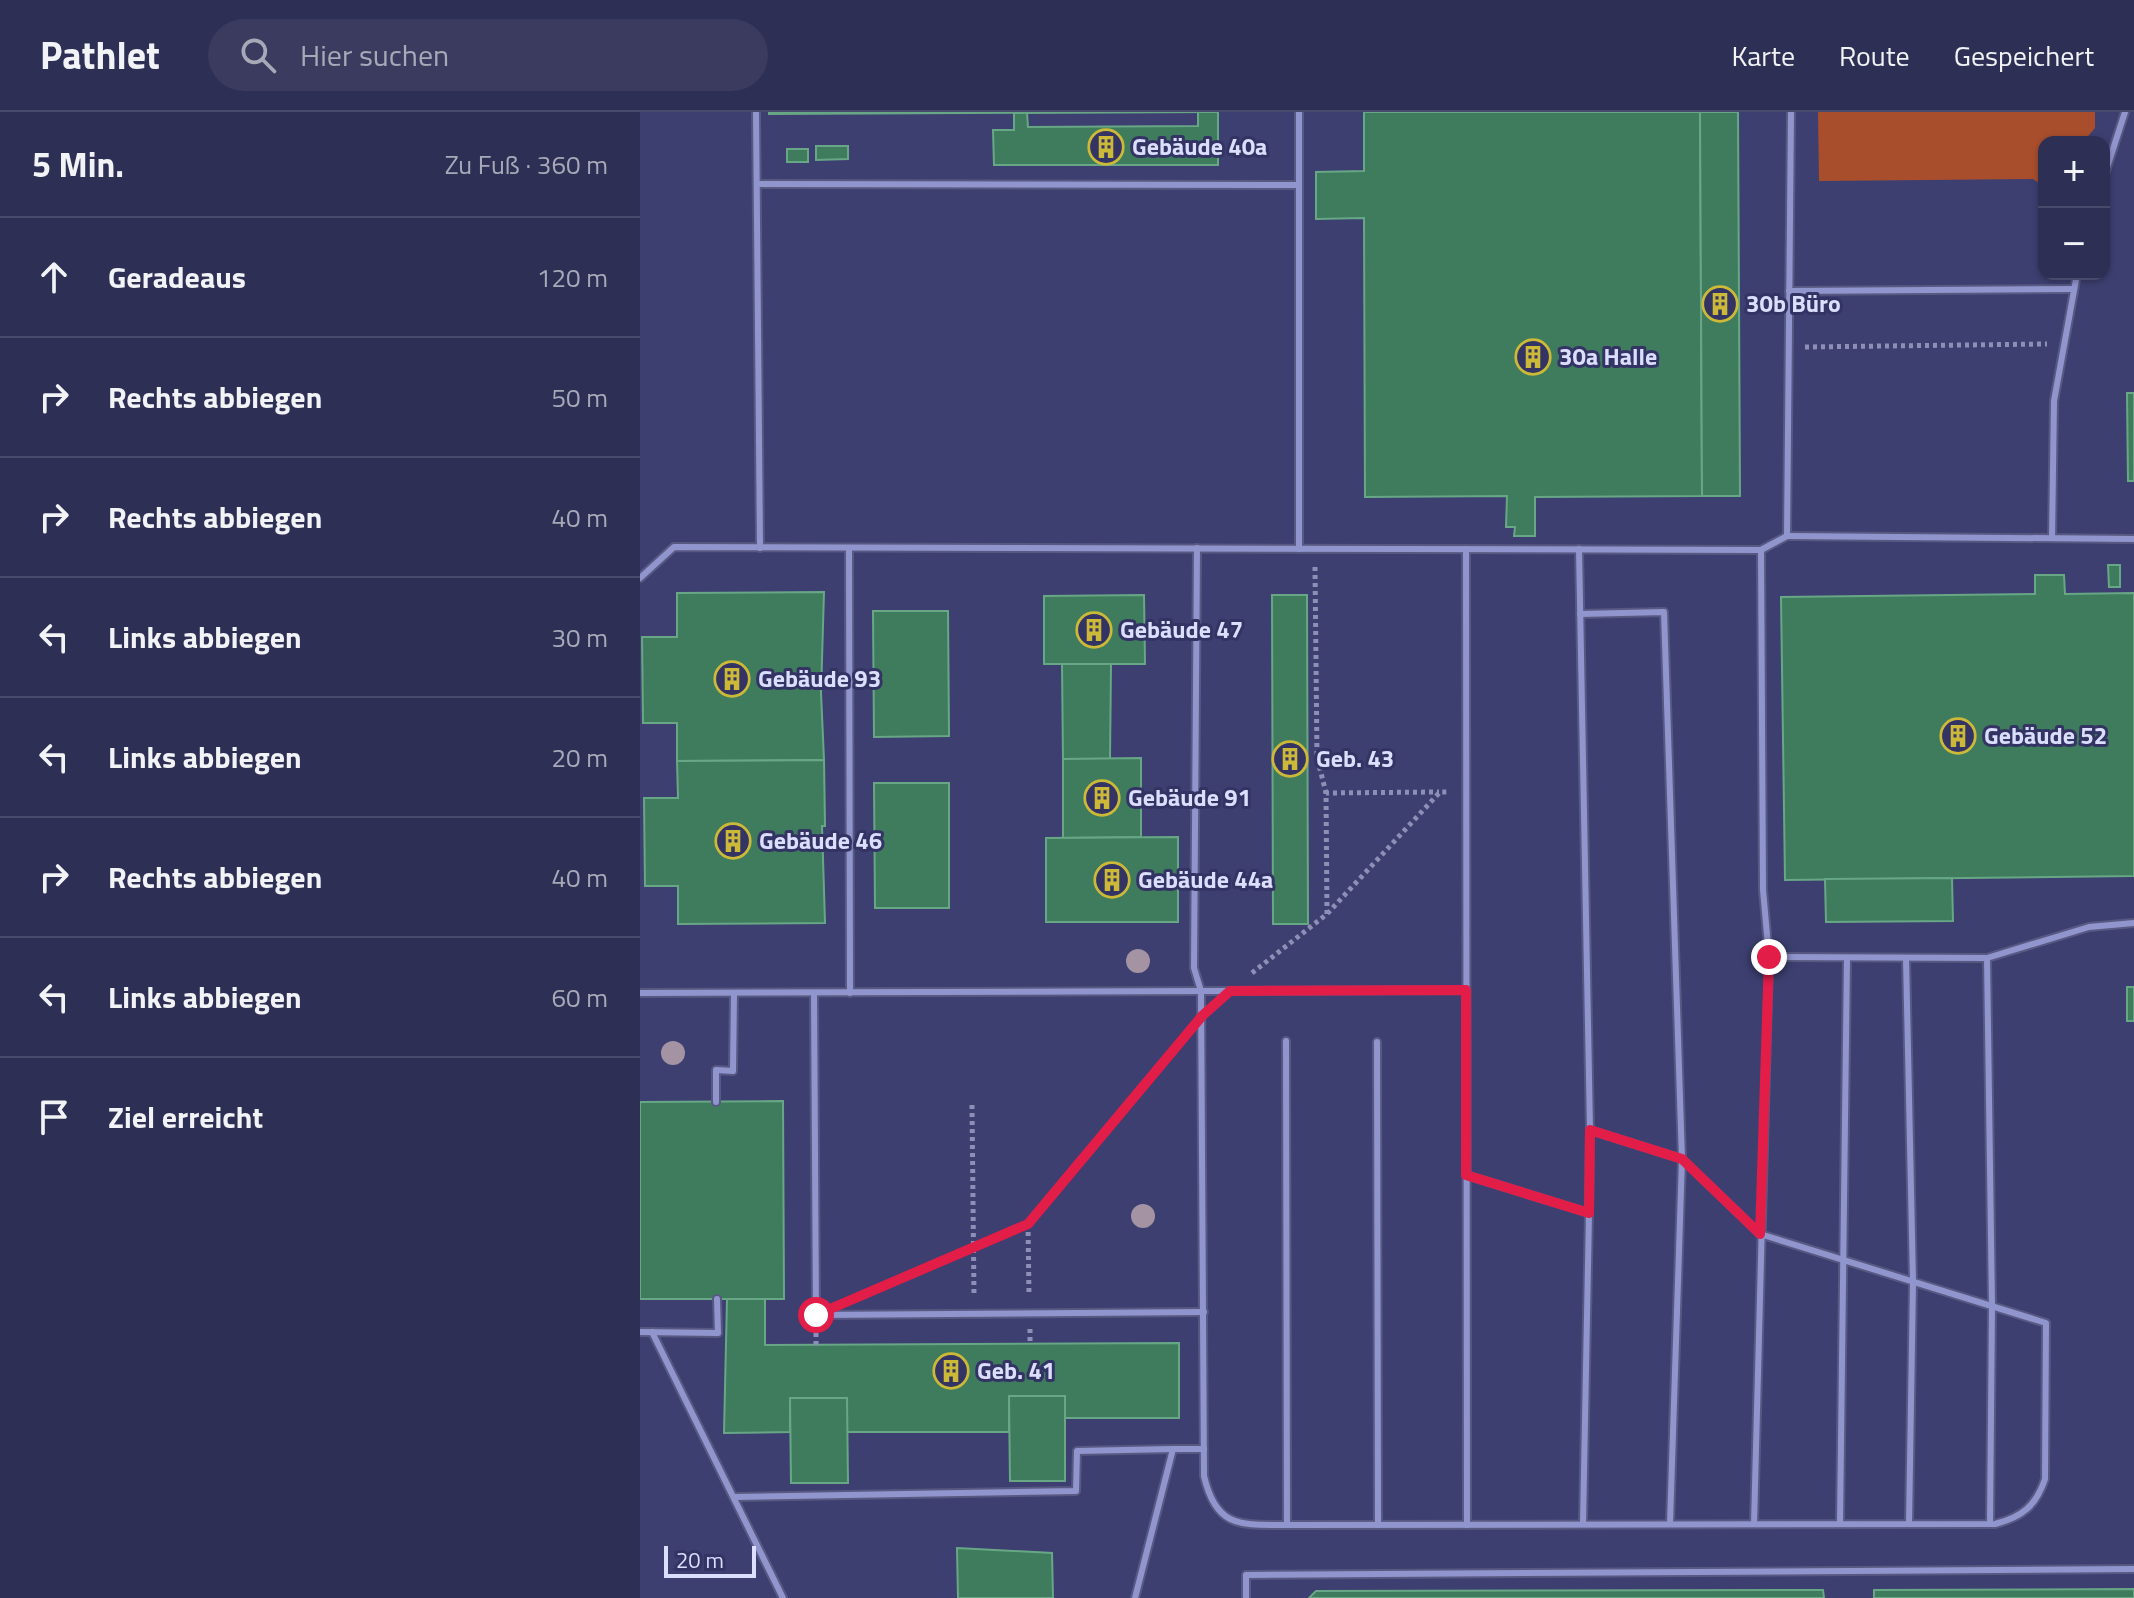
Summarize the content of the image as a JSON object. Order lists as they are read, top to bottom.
{
  "places": {
    "building": [
      "Gebäude 40a",
      "30b Büro",
      "30a Halle",
      "Gebäude 47",
      "Gebäude 93",
      "Gebäude 52",
      "Geb. 43",
      "Gebäude 91",
      "Gebäude 46",
      "Gebäude 44a",
      "Geb. 41"
    ]
  },
  "scale_bar": "20 m",
  "page": {
    "header": "Pathlet",
    "search": "Hier suchen",
    "nav": ["Karte", "Route", "Gespeichert"],
    "heading": ["5 Min.", "Zu Fuß · 360 m"],
    "map_buttons": ["+", "−"],
    "list": [
      ["Geradeaus", "120 m"],
      ["Rechts abbiegen", "50 m"],
      ["Rechts abbiegen", "40 m"],
      ["Links abbiegen", "30 m"],
      ["Links abbiegen", "20 m"],
      ["Rechts abbiegen", "40 m"],
      ["Links abbiegen", "60 m"],
      "Ziel erreicht"
    ],
    "scale": "20 m"
  }
}
